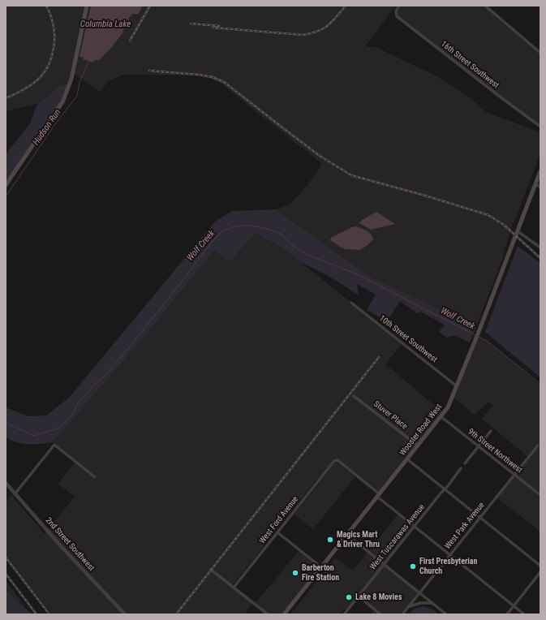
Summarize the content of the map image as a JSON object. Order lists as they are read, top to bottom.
{
  "streets": {
    "main road": ["Wooster Road West"],
    "street": [
      "16th Street Southwest",
      "10th Street Southwest",
      "Stuver Place",
      "9th Street Northwest",
      "West Ford Avenue",
      "West Park Avenue",
      "West Tuscarawas Avenue",
      "2nd Street Southwest"
    ]
  },
  "crossings": [
    ["10th Street Southwest", "Wooster Road West"],
    ["Stuver Place", "Wooster Road West"],
    ["Wooster Road West", "9th Street Northwest"],
    ["Wooster Road West", "West Ford Avenue"],
    ["9th Street Northwest", "West Park Avenue"]
  ],
  "water": ["Columbia Lake", "Hudson Run", "Wolf Creek"],
  "places": [
    "Magics Mart & Driver Thru",
    "First Presbyterian Church",
    "Barberton Fire Station",
    "Lake 8 Movies"
  ]
}
